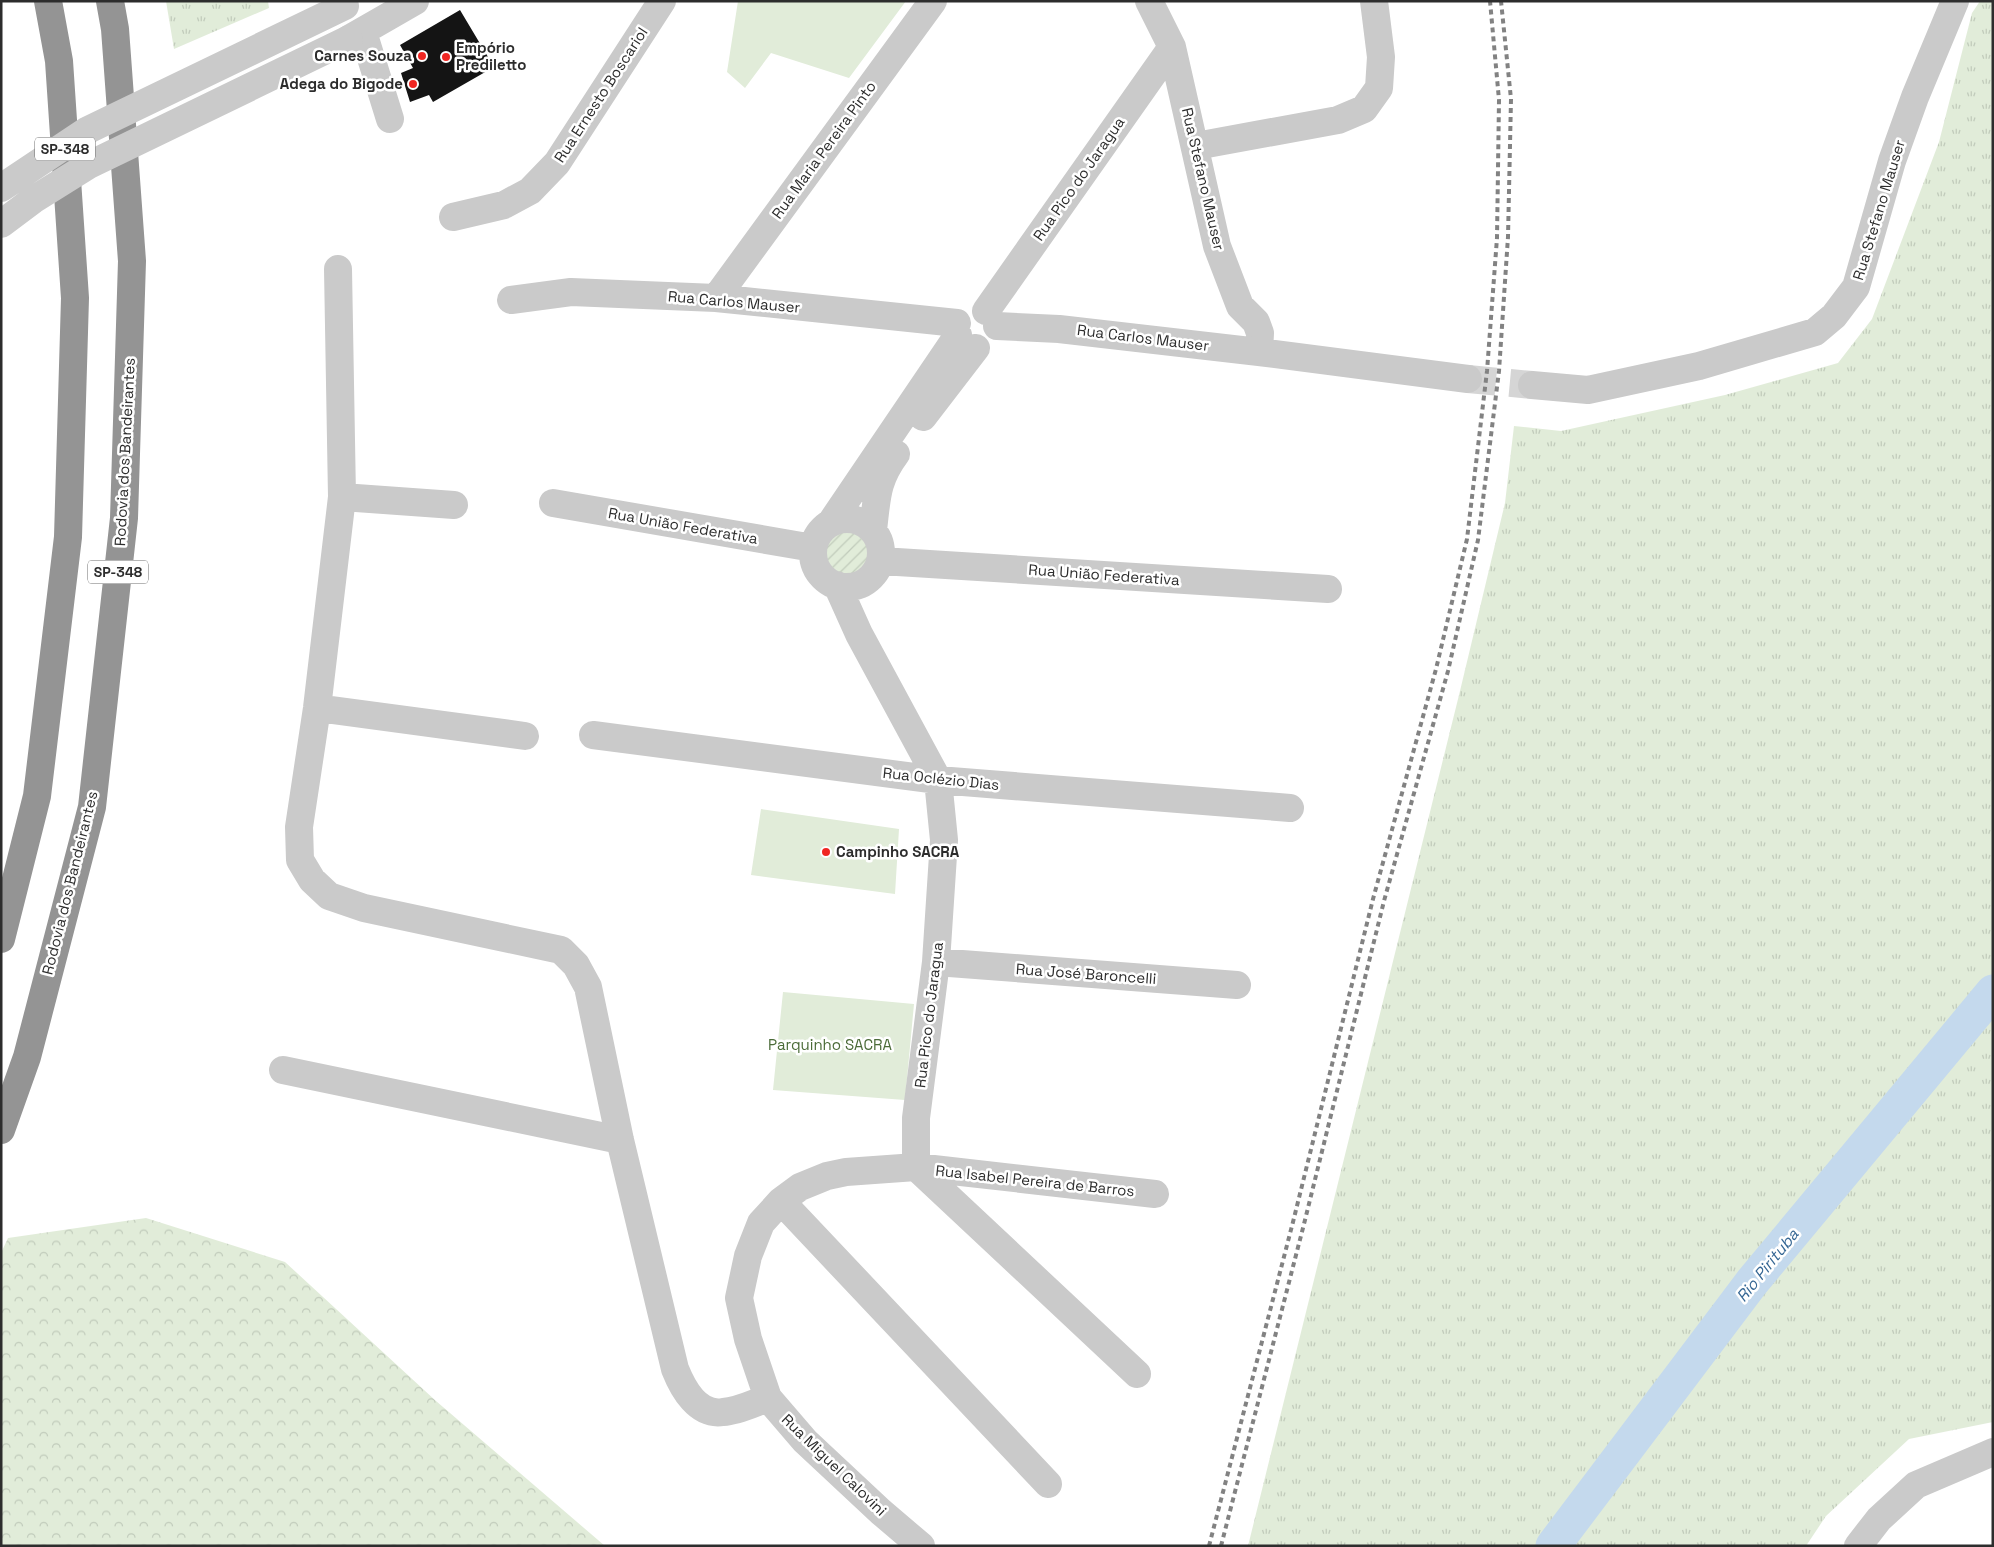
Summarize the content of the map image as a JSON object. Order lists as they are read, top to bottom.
{
  "streets": {
    "highway": ["SP-348", "Rodovia dos Bandeirantes"],
    "street": [
      "Rua Ernesto Boscariol",
      "Rua Maria Pereira Pinto",
      "Rua Pico do Jaragua",
      "Rua Stefano Mauser",
      "Rua Carlos Mauser",
      "Rua União Federativa",
      "Rua Oclézio Dias",
      "Rua José Baroncelli",
      "Rua Isabel Pereira de Barros",
      "Rua Miguel Calovini"
    ]
  },
  "crossings": [
    ["Rua Maria Pereira Pinto", "Rua Carlos Mauser"],
    ["Rua Pico do Jaragua", "Rua Stefano Mauser"],
    ["Rua Pico do Jaragua", "Rua Carlos Mauser"],
    ["Rua Pico do Jaragua", "Rua União Federativa"],
    ["Rua Pico do Jaragua", "Rua Oclézio Dias"],
    ["Rua Pico do Jaragua", "Rua José Baroncelli"],
    ["Rua Pico do Jaragua", "Rua Isabel Pereira de Barros"],
    ["Rua Pico do Jaragua", "Rua Miguel Calovini"],
    ["Rua Stefano Mauser", "Rua Carlos Mauser"],
    ["Rua Isabel Pereira de Barros", "Rua Miguel Calovini"]
  ],
  "water": ["Rio Pirituba"],
  "parks": ["Parquinho SACRA"],
  "places": [
    "Carnes Souza",
    "Empório Prediletto",
    "Adega do Bigode",
    "Campinho SACRA"
  ]
}
